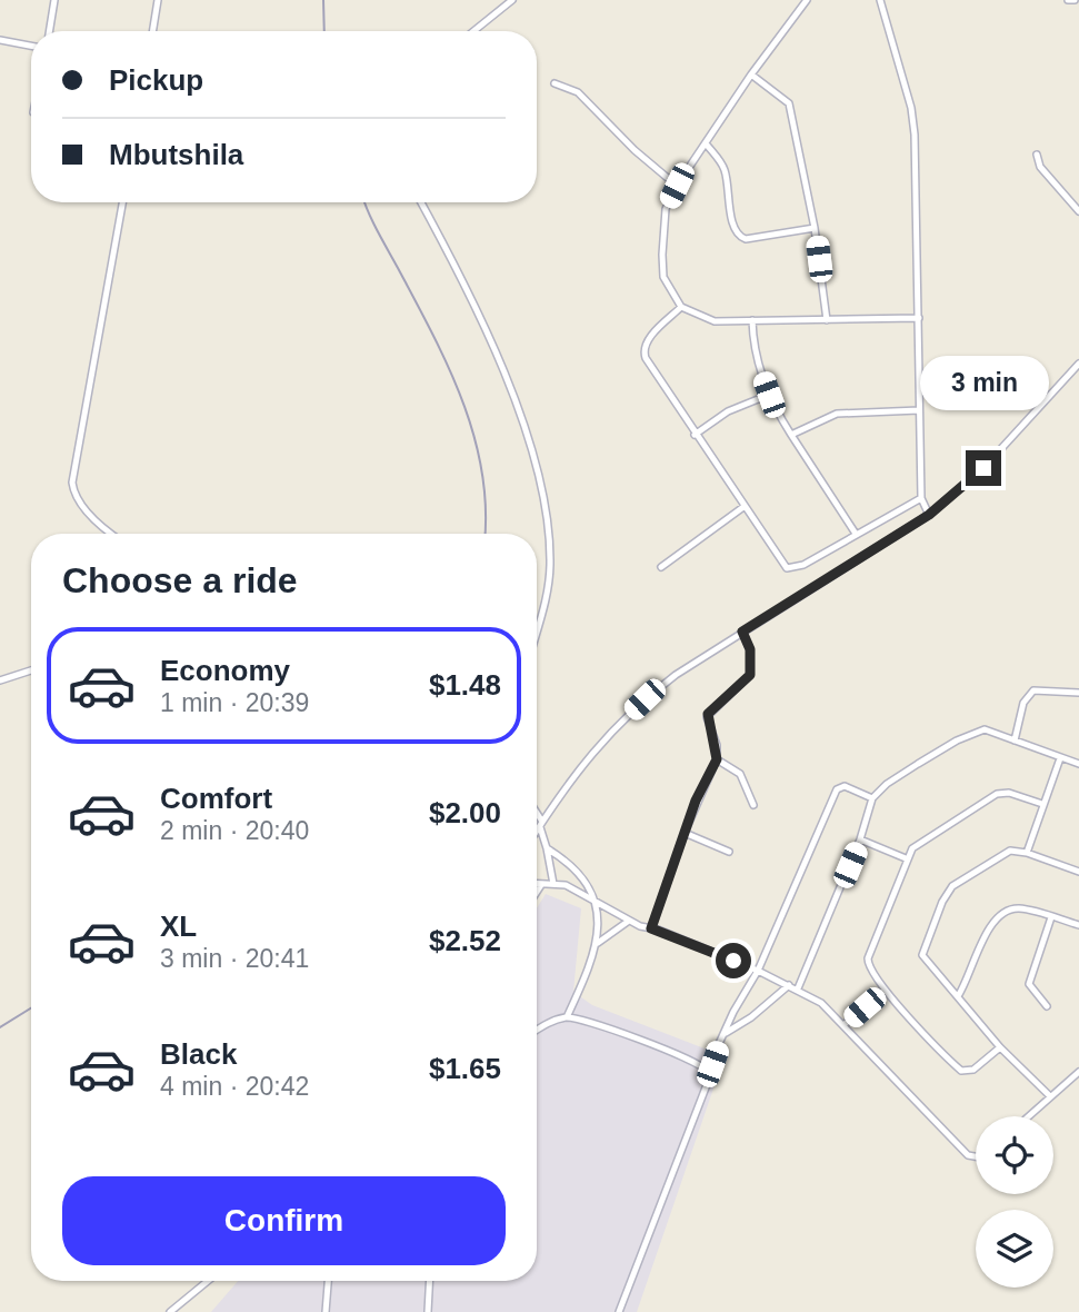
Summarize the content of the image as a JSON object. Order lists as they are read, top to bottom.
{
  "page": {
    "banner": ["Pickup", "Mbutshila"],
    "bubble": "3 min",
    "heading": "Choose a ride",
    "list": [
      {
        "name": "Economy",
        "note": "1 min · 20:39",
        "value": "$1.48"
      },
      {
        "name": "Comfort",
        "note": "2 min · 20:40",
        "value": "$2.00"
      },
      {
        "name": "XL",
        "note": "3 min · 20:41",
        "value": "$2.52"
      },
      {
        "name": "Black",
        "note": "4 min · 20:42",
        "value": "$1.65"
      }
    ],
    "buttons": "Confirm"
  }
}
